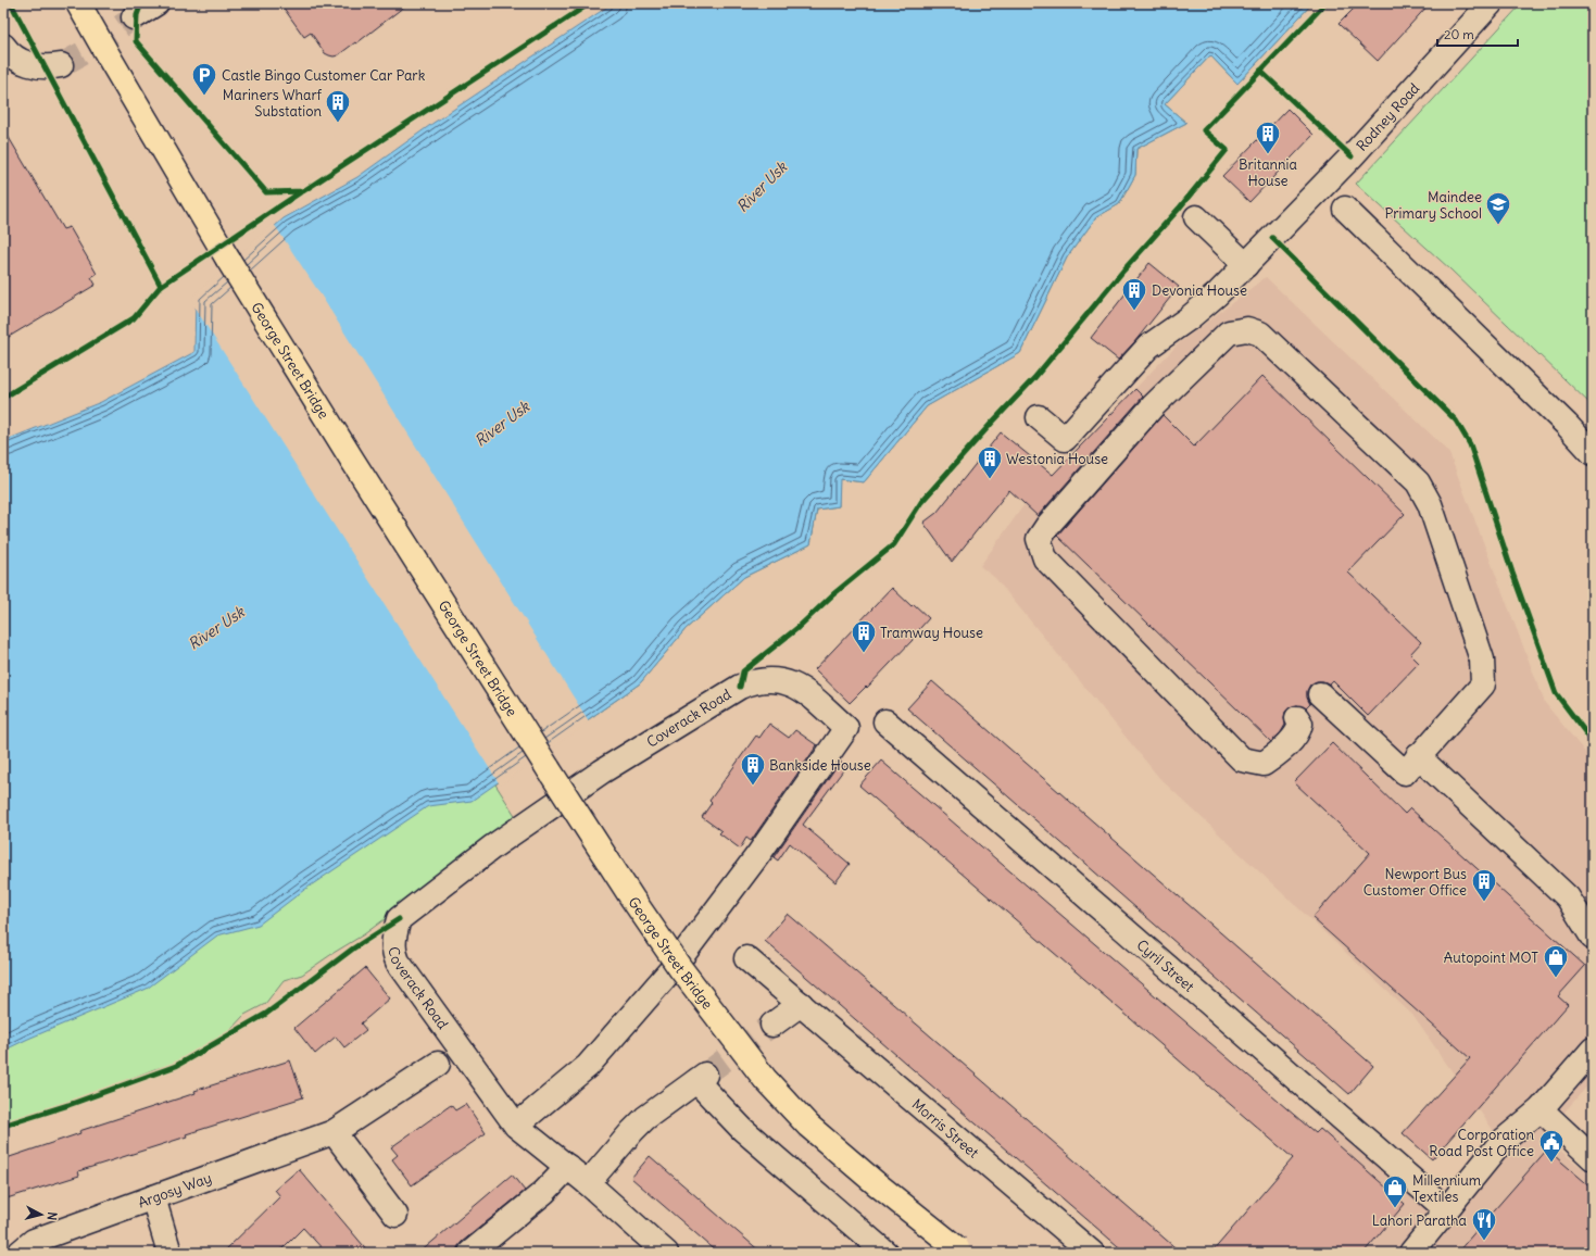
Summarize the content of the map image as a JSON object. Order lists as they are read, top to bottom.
{
  "streets": {
    "main road": ["George Street Bridge"],
    "street": [
      "Rodney Road",
      "Coverack Road",
      "Cyril Street",
      "Morris Street",
      "Argosy Way"
    ]
  },
  "water": ["River Usk"],
  "places": {
    "parking": ["Castle Bingo Customer Car Park"],
    "building": [
      "Mariners Wharf Substation",
      "Britannia House",
      "Devonia House",
      "Westonia House",
      "Tramway House",
      "Bankside House",
      "Newport Bus Customer Office"
    ],
    "school or university": ["Maindee Primary School"],
    "shop": ["Autopoint MOT", "Millennium Textiles"],
    "public building": ["Corporation Road Post Office"],
    "restaurant": ["Lahori Paratha"]
  },
  "scale_bar": "20 m",
  "north": "right"
}
